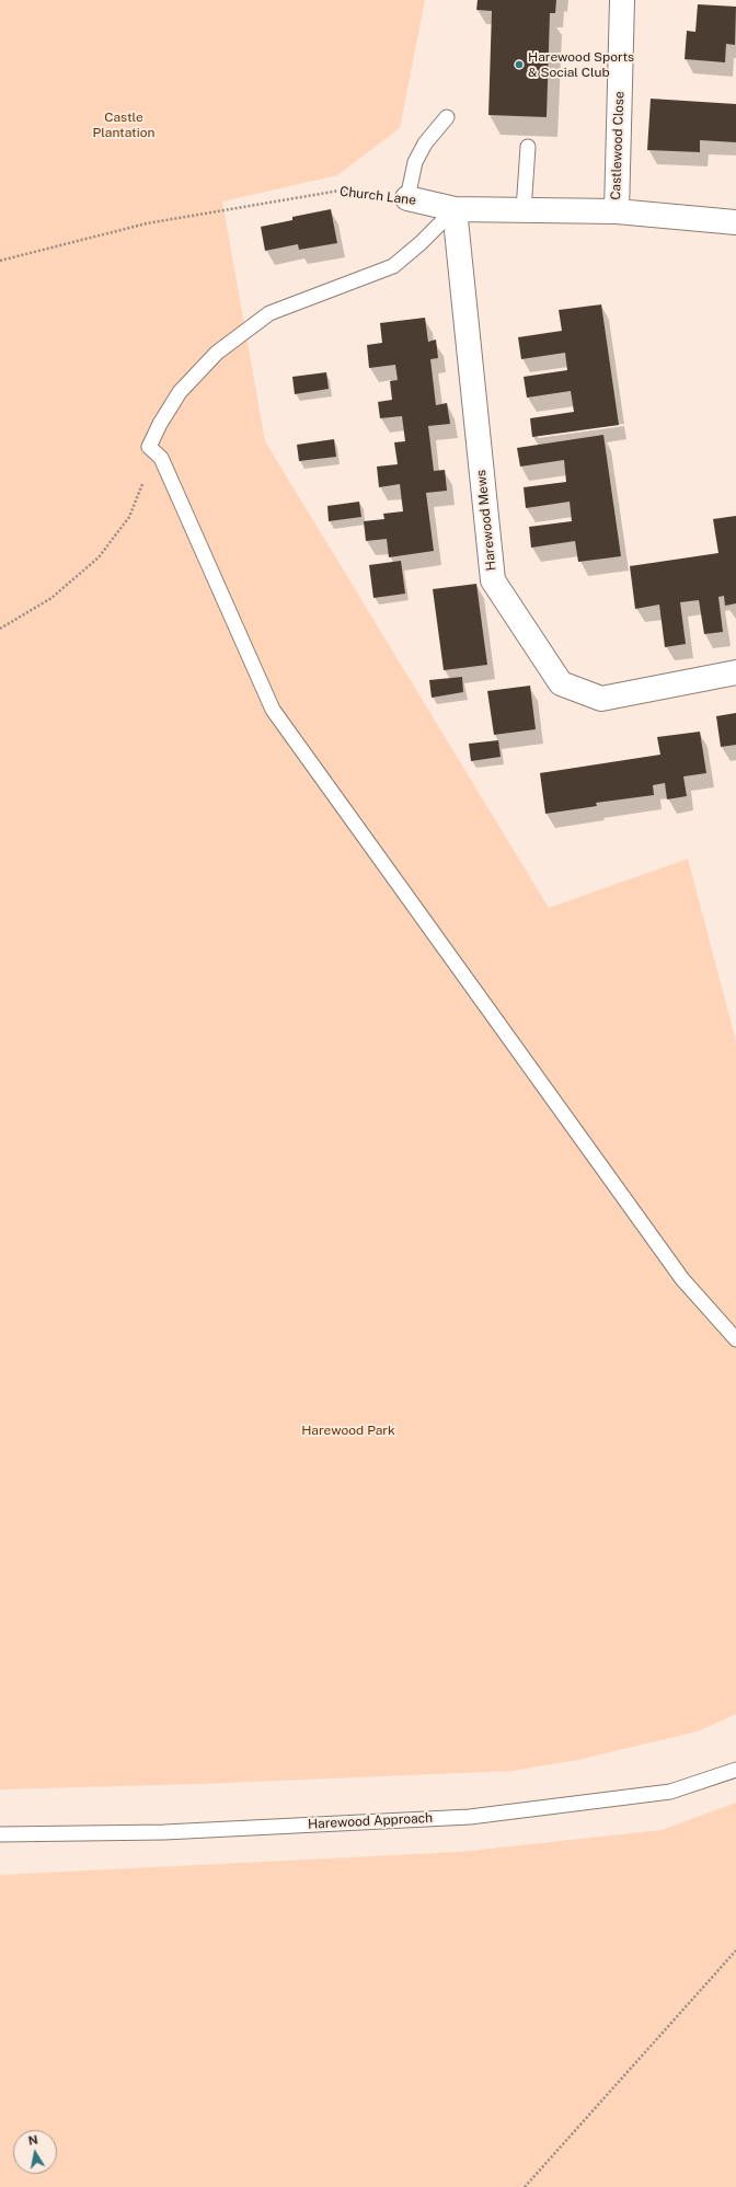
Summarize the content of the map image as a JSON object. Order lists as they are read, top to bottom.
{
  "streets": {
    "street": ["Castlewood Close", "Church Lane", "Harewood Mews"],
    "lane": ["Harewood Approach"]
  },
  "crossings": [
    ["Castlewood Close", "Church Lane"],
    ["Church Lane", "Harewood Mews"]
  ],
  "parks": ["Castle Plantation", "Harewood Park"],
  "places": ["Harewood Sports & Social Club"],
  "north": "top"
}
